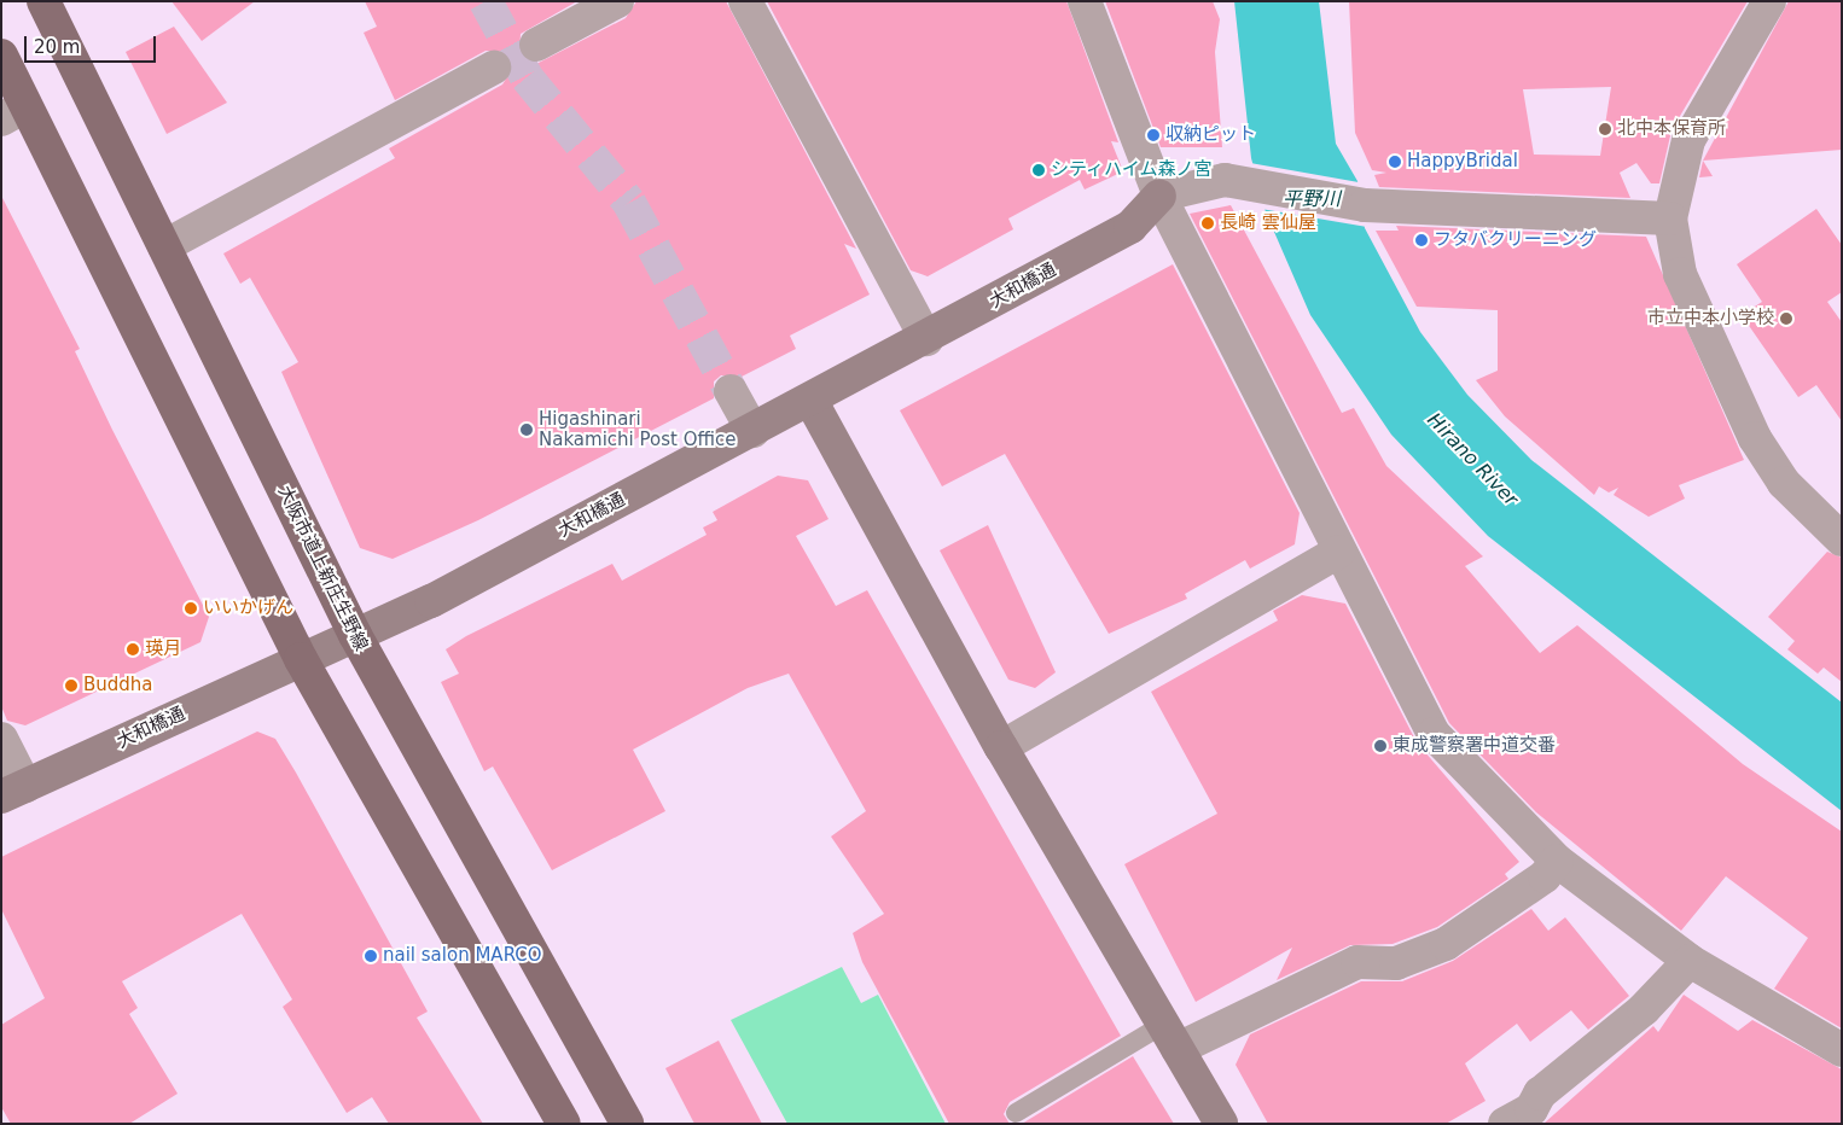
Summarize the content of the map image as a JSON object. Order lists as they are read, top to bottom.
{
  "streets": {
    "main road": ["大阪市道上新庄生野線"],
    "street": ["大和橋通"]
  },
  "crossings": [
    ["大和橋通", "大阪市道上新庄生野線"]
  ],
  "water": ["平野川", "Hirano River"],
  "places": [
    "北中本保育所",
    "収納ピット",
    "HappyBridal",
    "シティハイム森ノ宮",
    "長崎 雲仙屋",
    "フタバクリーニング",
    "市立中本小学校",
    "Higashinari Nakamichi Post Office",
    "いいかげん",
    "瑛月",
    "Buddha",
    "東成警察署中道交番",
    "nail salon MARCO"
  ],
  "scale_bar": "20 m"
}
